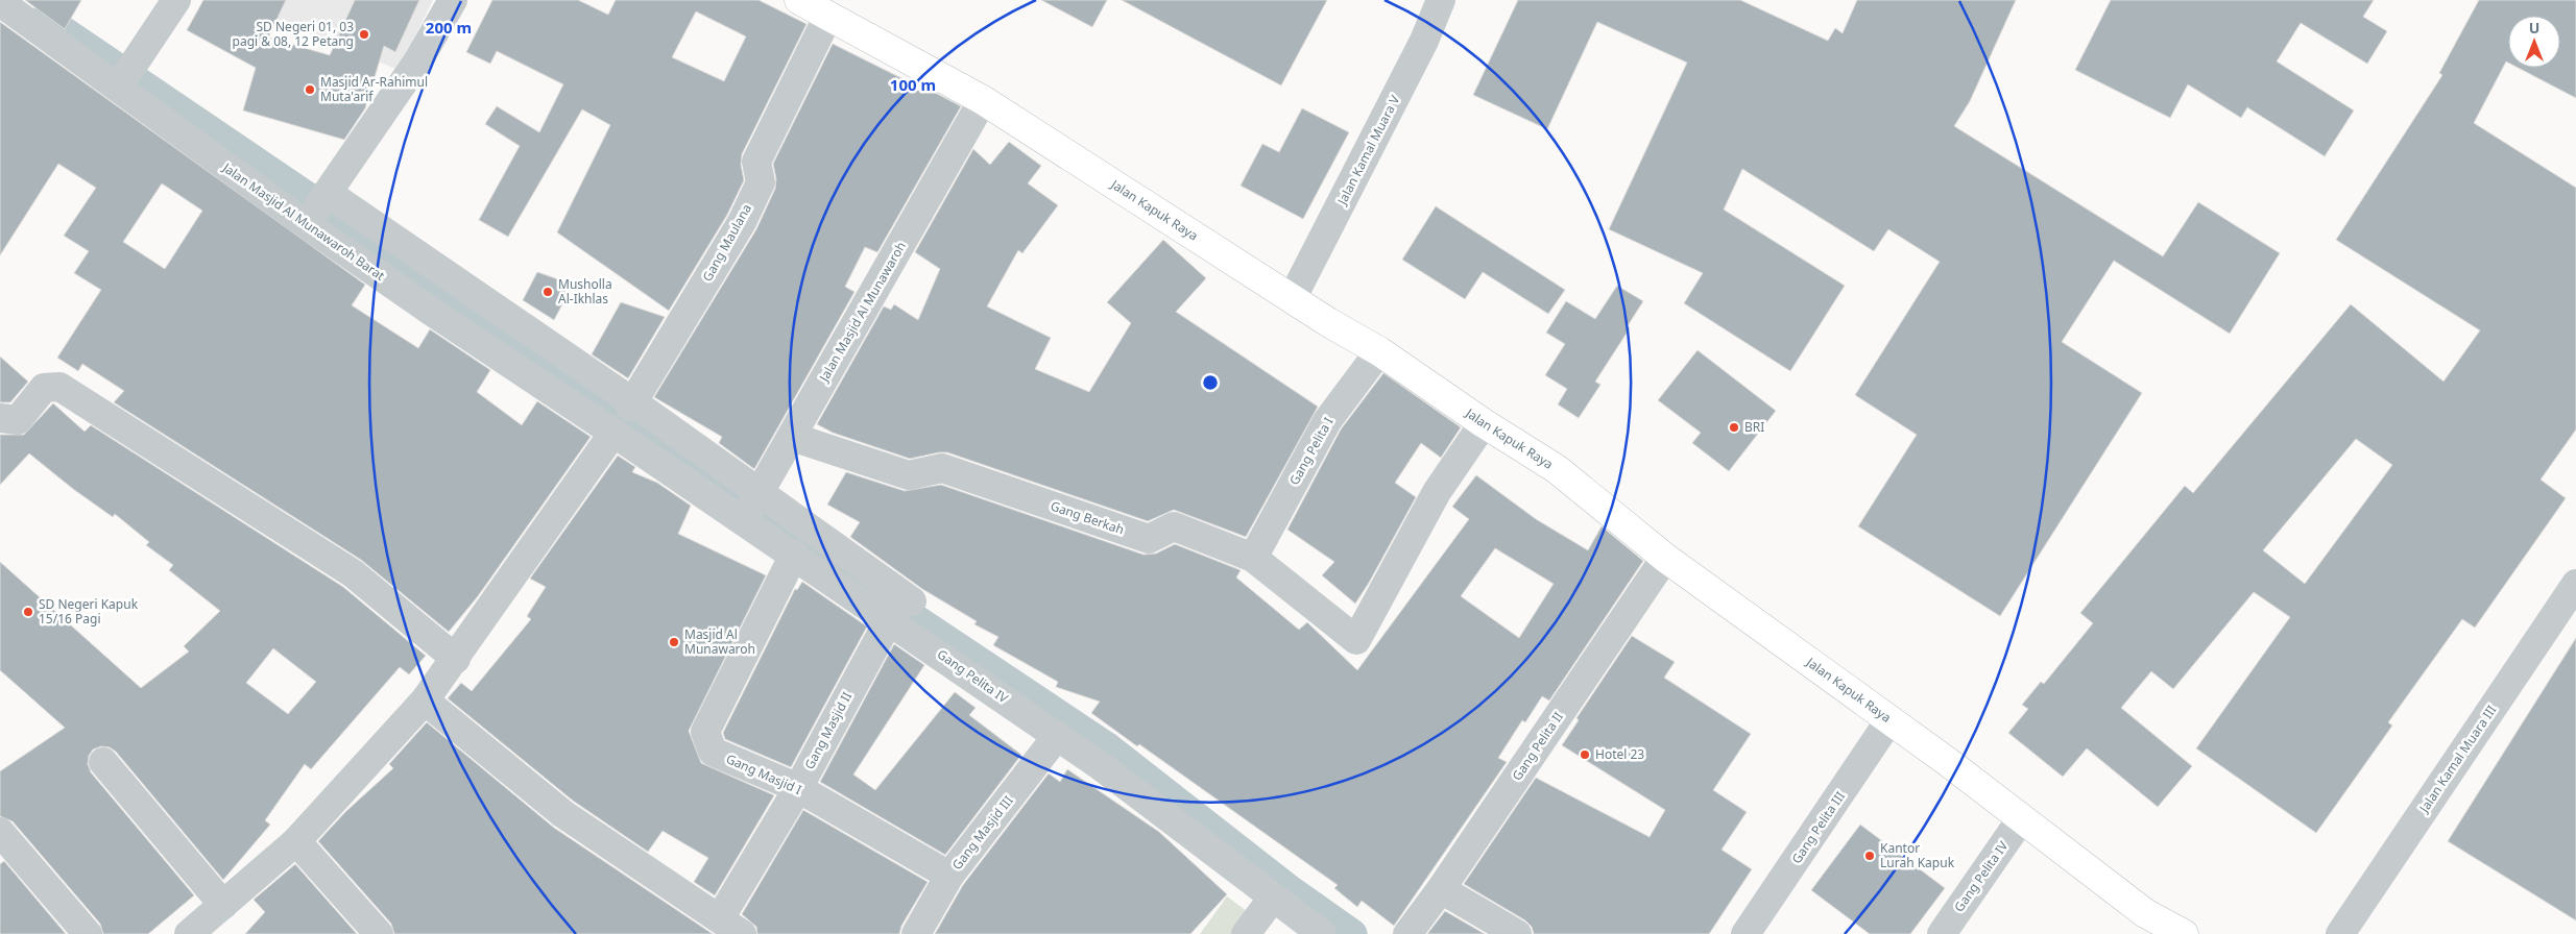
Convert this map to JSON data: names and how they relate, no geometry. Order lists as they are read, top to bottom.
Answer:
{
  "streets": {
    "main road": ["Jalan Kapuk Raya"],
    "street": [
      "Jalan Kamal Muara V",
      "Jalan Masjid Al Munawaroh Barat",
      "Gang Maulana",
      "Jalan Masjid Al Munawaroh",
      "Gang Pelita I",
      "Gang Berkah",
      "Gang Pelita IV",
      "Gang Masjid II",
      "Gang Pelita II",
      "Jalan Kamal Muara III",
      "Gang Masjid I",
      "Gang Pelita III",
      "Gang Masjid III"
    ]
  },
  "crossings": [
    ["Jalan Kamal Muara V", "Jalan Kapuk Raya"],
    ["Jalan Kapuk Raya", "Gang Maulana"],
    ["Jalan Kapuk Raya", "Jalan Masjid Al Munawaroh"],
    ["Jalan Kapuk Raya", "Gang Pelita I"],
    ["Jalan Kapuk Raya", "Gang Berkah"],
    ["Jalan Kapuk Raya", "Gang Pelita IV"],
    ["Jalan Kapuk Raya", "Gang Pelita II"],
    ["Jalan Kapuk Raya", "Gang Pelita III"],
    ["Jalan Masjid Al Munawaroh Barat", "Gang Pelita IV"],
    ["Jalan Masjid Al Munawaroh", "Gang Berkah"],
    ["Jalan Masjid Al Munawaroh", "Gang Pelita IV"],
    ["Gang Pelita I", "Gang Berkah"],
    ["Gang Pelita IV", "Gang Masjid II"],
    ["Gang Pelita IV", "Gang Masjid I"],
    ["Gang Pelita IV", "Gang Masjid III"],
    ["Gang Masjid II", "Gang Masjid I"],
    ["Gang Masjid I", "Gang Masjid III"]
  ],
  "places": [
    "SD Negeri 01, 03 pagi & 08, 12 Petang",
    "Masjid Ar-Rahimul Muta'arif",
    "Musholla Al-Ikhlas",
    "BRI",
    "SD Negeri Kapuk 15/16 Pagi",
    "Masjid Al Munawaroh",
    "Hotel 23",
    "Kantor Lurah Kapuk"
  ],
  "north": "top",
  "rings": ["200 m", "100 m"]
}
